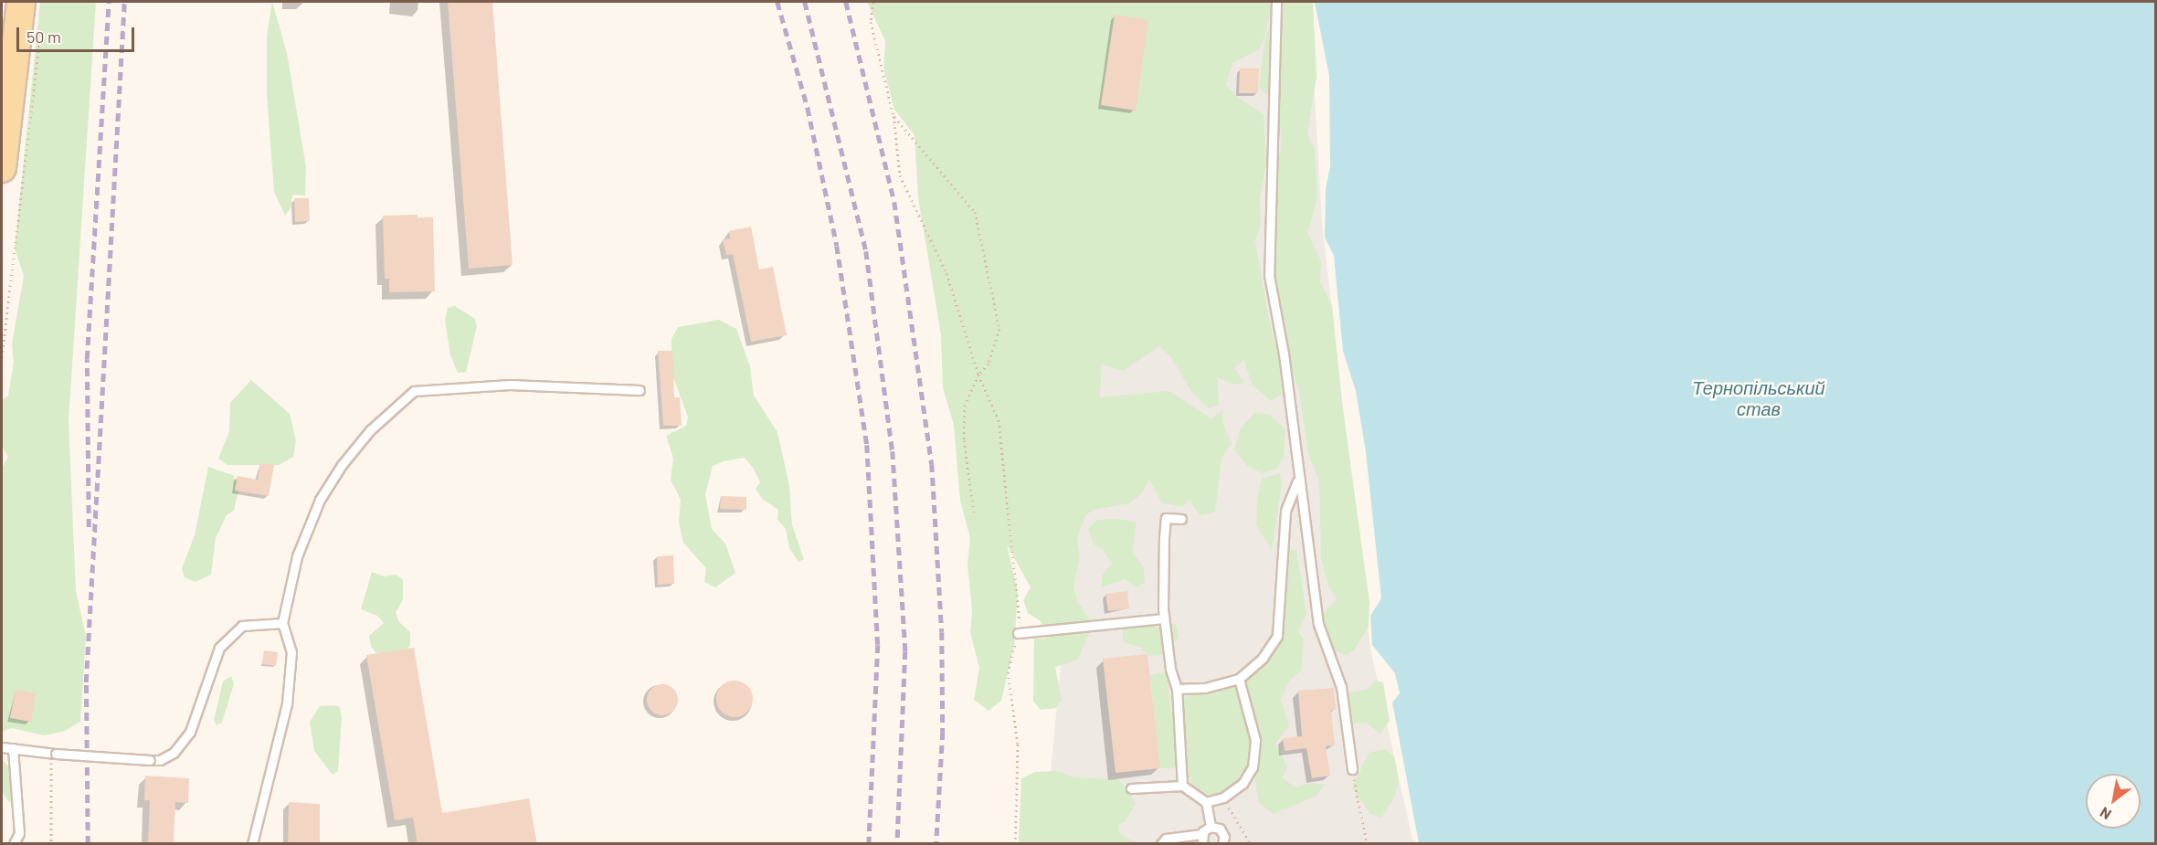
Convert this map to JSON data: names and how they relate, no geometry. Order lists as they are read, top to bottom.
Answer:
{
  "water": ["Тернопільський став"],
  "scale_bar": "50 m",
  "north": "bottom left"
}
